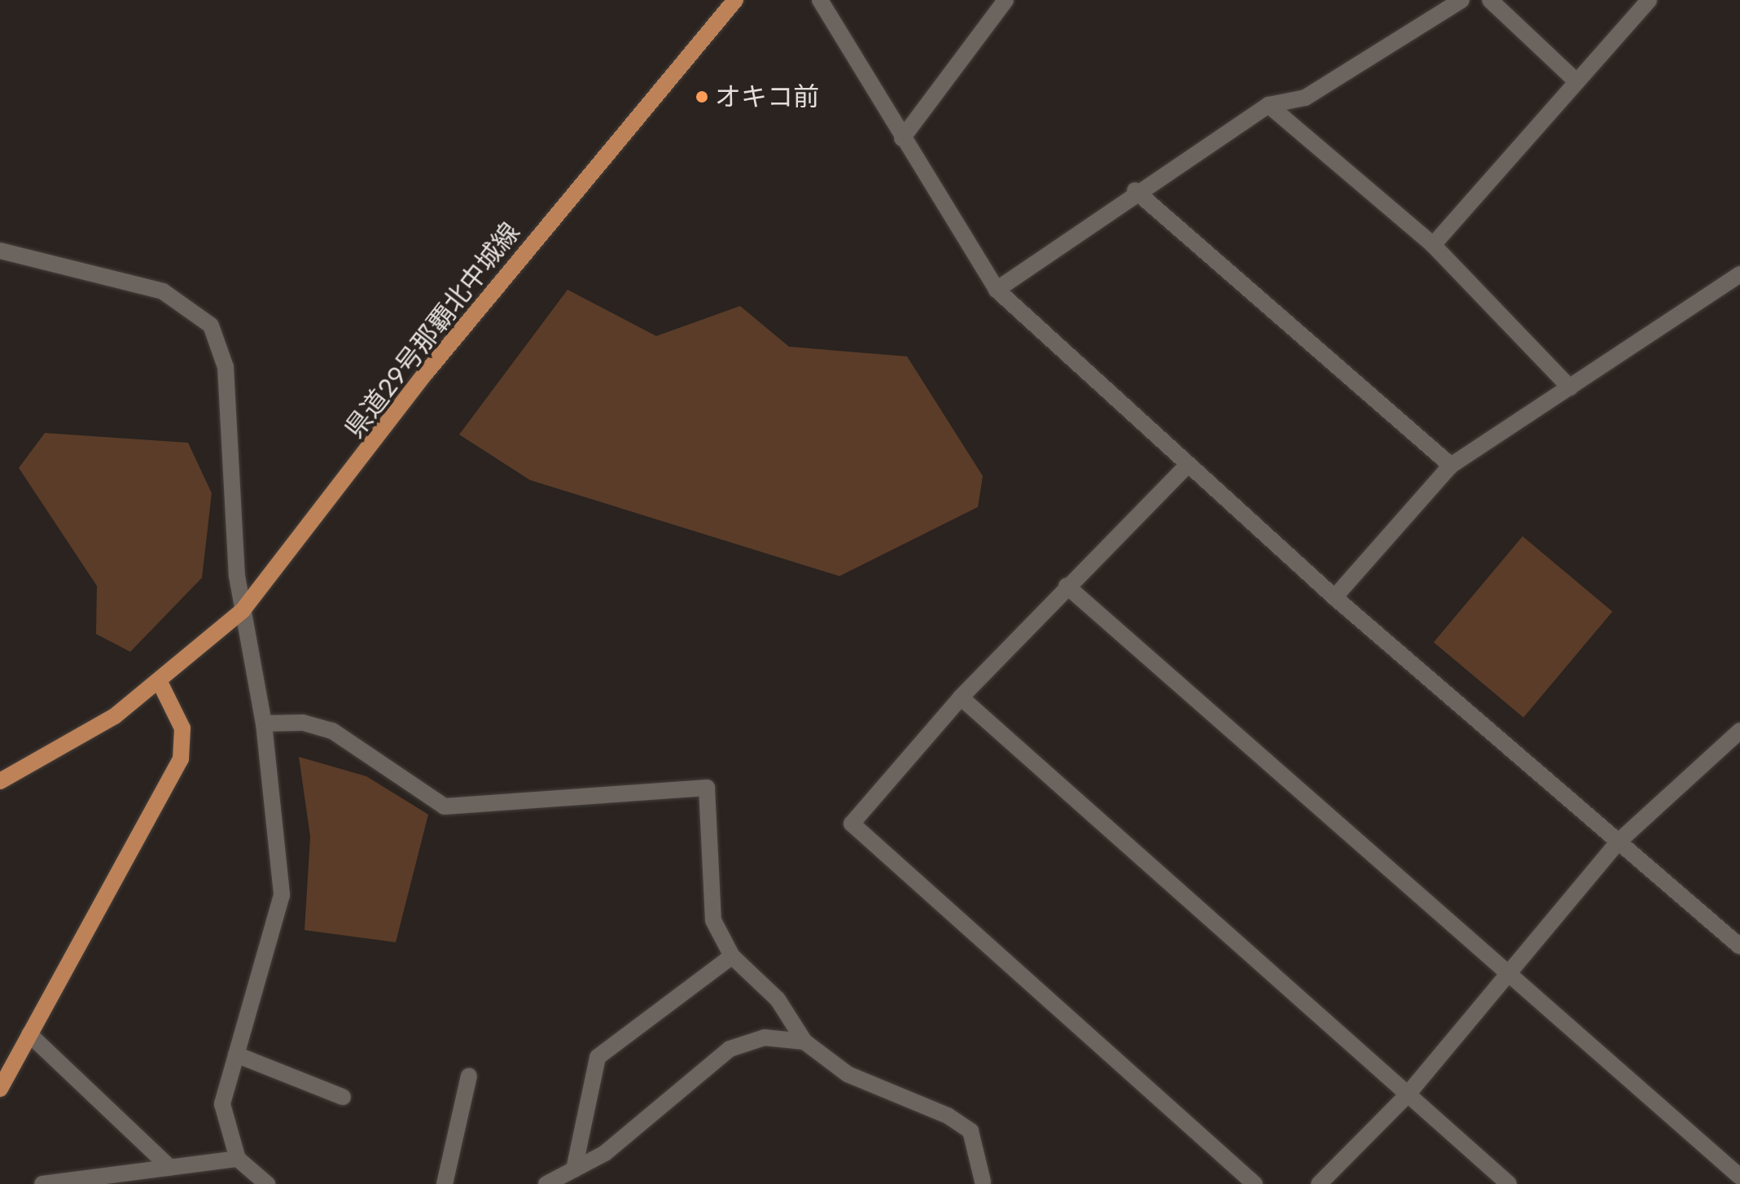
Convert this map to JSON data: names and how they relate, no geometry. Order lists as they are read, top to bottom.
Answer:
{
  "streets": {
    "main road": ["県道29号那覇北中城線"]
  },
  "places": ["オキコ前"]
}
